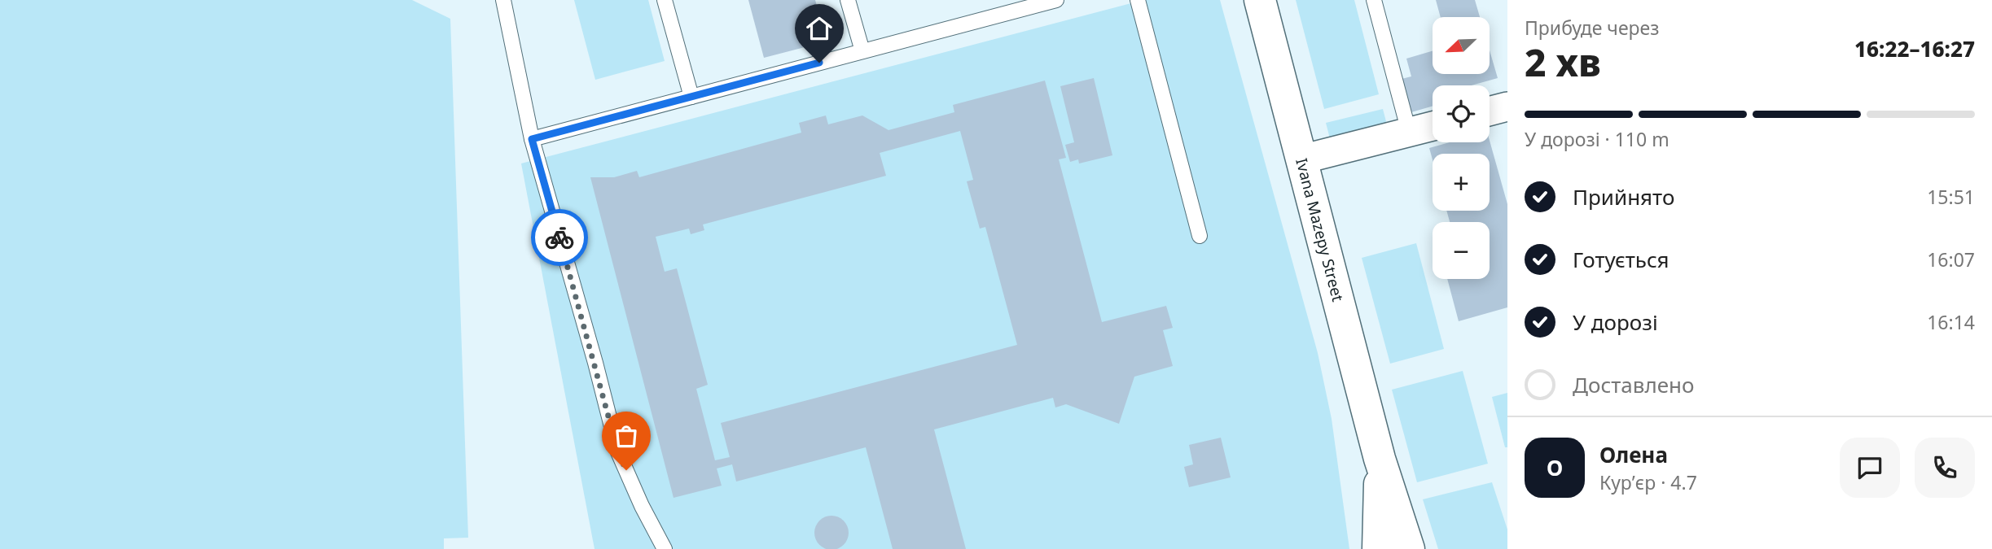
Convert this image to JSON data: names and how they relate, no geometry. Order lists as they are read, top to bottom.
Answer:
{
  "streets": {
    "street": ["Ivana Mazepy Street"]
  },
  "north": "bottom left",
  "page": {
    "heading": ["2 хв", "Прибуде через", "16:22–16:27"],
    "panel": ["Олена", "Кур’єр · 4.7"],
    "map_buttons": ["+", "−"],
    "bar": "У дорозі · 110 m",
    "list": [
      ["Прийнято", "15:51"],
      ["Готується", "16:07"],
      ["У дорозі", "16:14"],
      "Доставлено"
    ],
    "round": "О"
  }
}
